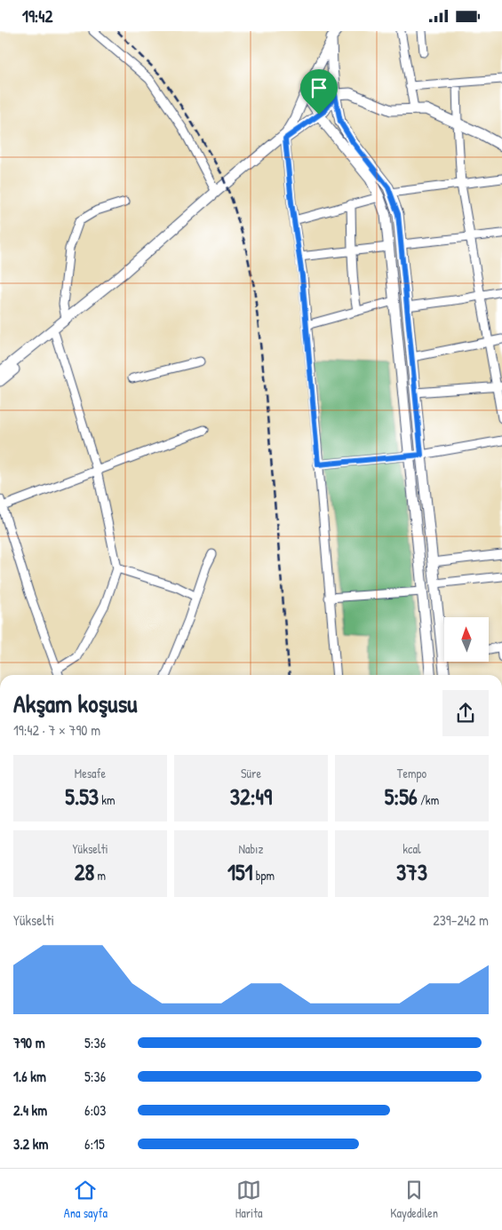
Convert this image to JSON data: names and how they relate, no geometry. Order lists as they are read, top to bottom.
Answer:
{
  "north": "top",
  "page": {
    "status": "19:42",
    "heading": ["Akşam koşusu", "19:42 · 7 × 790 m"],
    "stats": [
      ["Mesafe", "5.53 km"],
      ["Süre", "32:49"],
      ["Tempo", "5:56 /km"],
      ["Yükselti", "28 m"],
      ["Nabız", "151 bpm"],
      ["kcal", "373"]
    ],
    "chart": ["Yükselti", "239–242 m"],
    "list": [
      {
        "name": "790 m",
        "note": "5:36"
      },
      {
        "name": "1.6 km",
        "note": "5:36"
      },
      {
        "name": "2.4 km",
        "note": "6:03"
      },
      {
        "name": "3.2 km",
        "note": "6:15"
      }
    ],
    "tabs": ["Ana sayfa", "Harita", "Kaydedilen"]
  }
}
